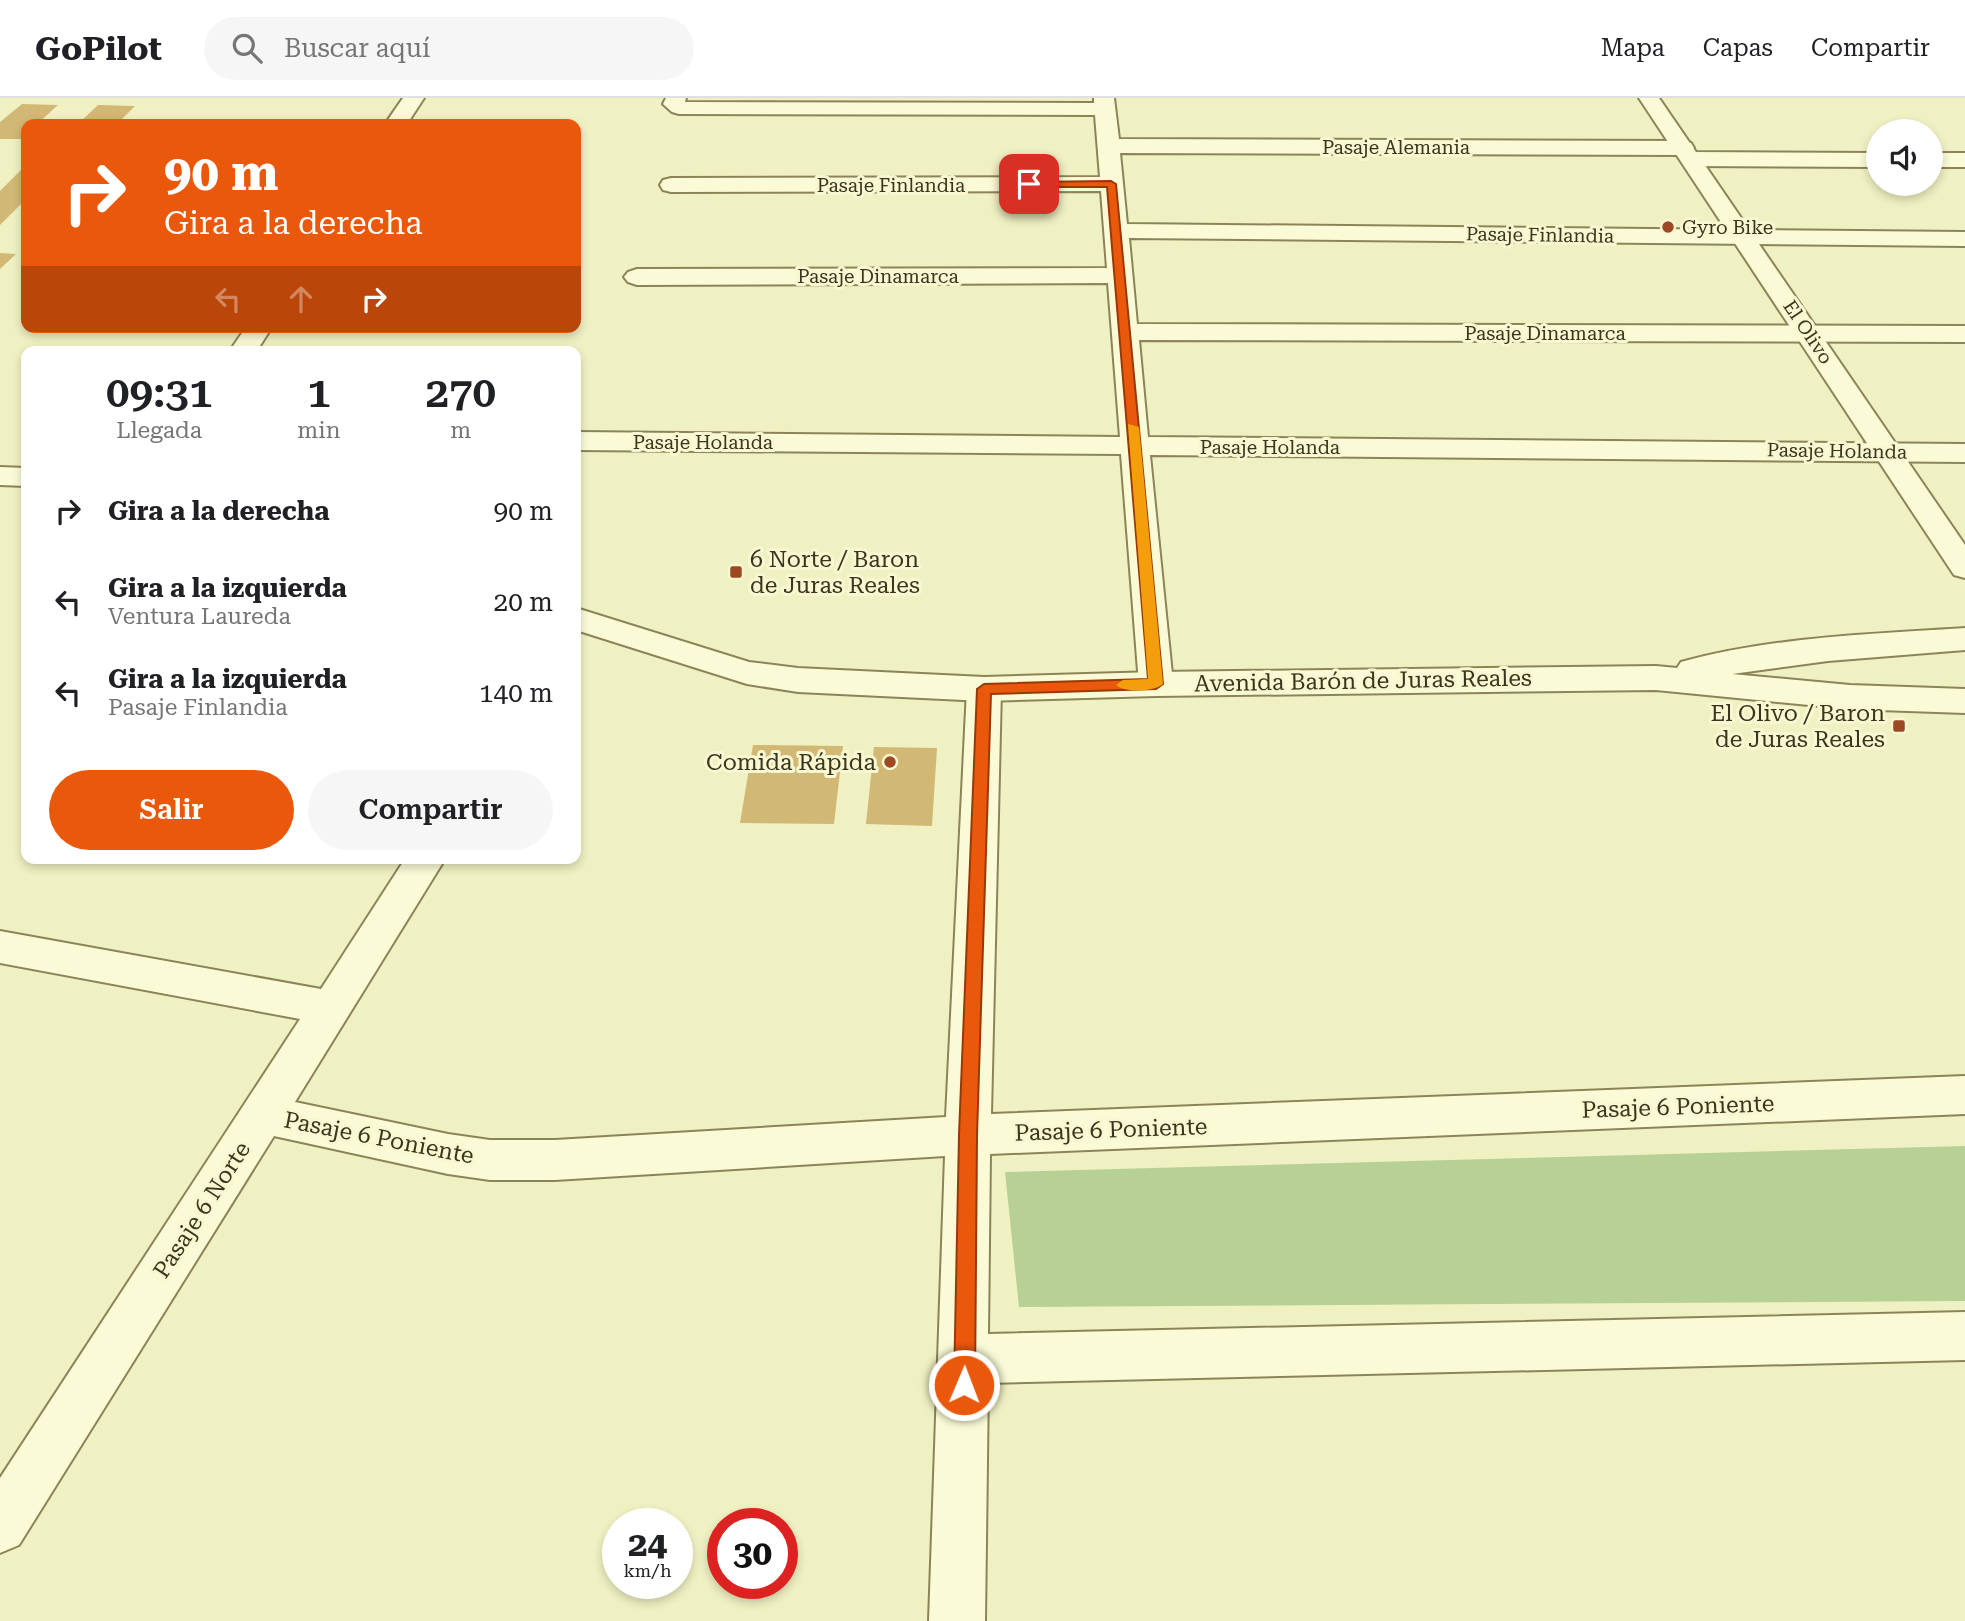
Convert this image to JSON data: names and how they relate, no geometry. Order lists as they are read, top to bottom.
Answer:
{
  "streets": {
    "street": [
      "Pasaje Alemania",
      "Pasaje Finlandia",
      "Pasaje Dinamarca",
      "El Olivo",
      "Pasaje Holanda",
      "Avenida Barón de Juras Reales",
      "Pasaje 6 Poniente",
      "Pasaje 6 Norte"
    ]
  },
  "crossings": [
    ["Pasaje Alemania", "El Olivo"],
    ["Pasaje Finlandia", "El Olivo"],
    ["Pasaje Dinamarca", "El Olivo"],
    ["El Olivo", "Pasaje Holanda"],
    ["Pasaje 6 Poniente", "Pasaje 6 Norte"]
  ],
  "places": {
    "other": ["Gyro Bike", "Comida Rápida"],
    "transit": ["6 Norte / Baron de Juras Reales", "El Olivo / Baron de Juras Reales"]
  },
  "page": {
    "header": "GoPilot",
    "search": "Buscar aquí",
    "nav": ["Mapa", "Capas", "Compartir"],
    "turn": ["90 m", "Gira a la derecha"],
    "eta": [
      "09:31",
      "Llegada",
      "1",
      "min",
      "270",
      "m"
    ],
    "list": [
      {
        "name": "Gira a la derecha",
        "value": "90 m"
      },
      {
        "name": "Gira a la izquierda",
        "note": "Ventura Laureda",
        "value": "20 m"
      },
      {
        "name": "Gira a la izquierda",
        "note": "Pasaje Finlandia",
        "value": "140 m"
      }
    ],
    "buttons": ["Salir", "Compartir"],
    "speed": "24 km/h",
    "limit": "30"
  }
}
